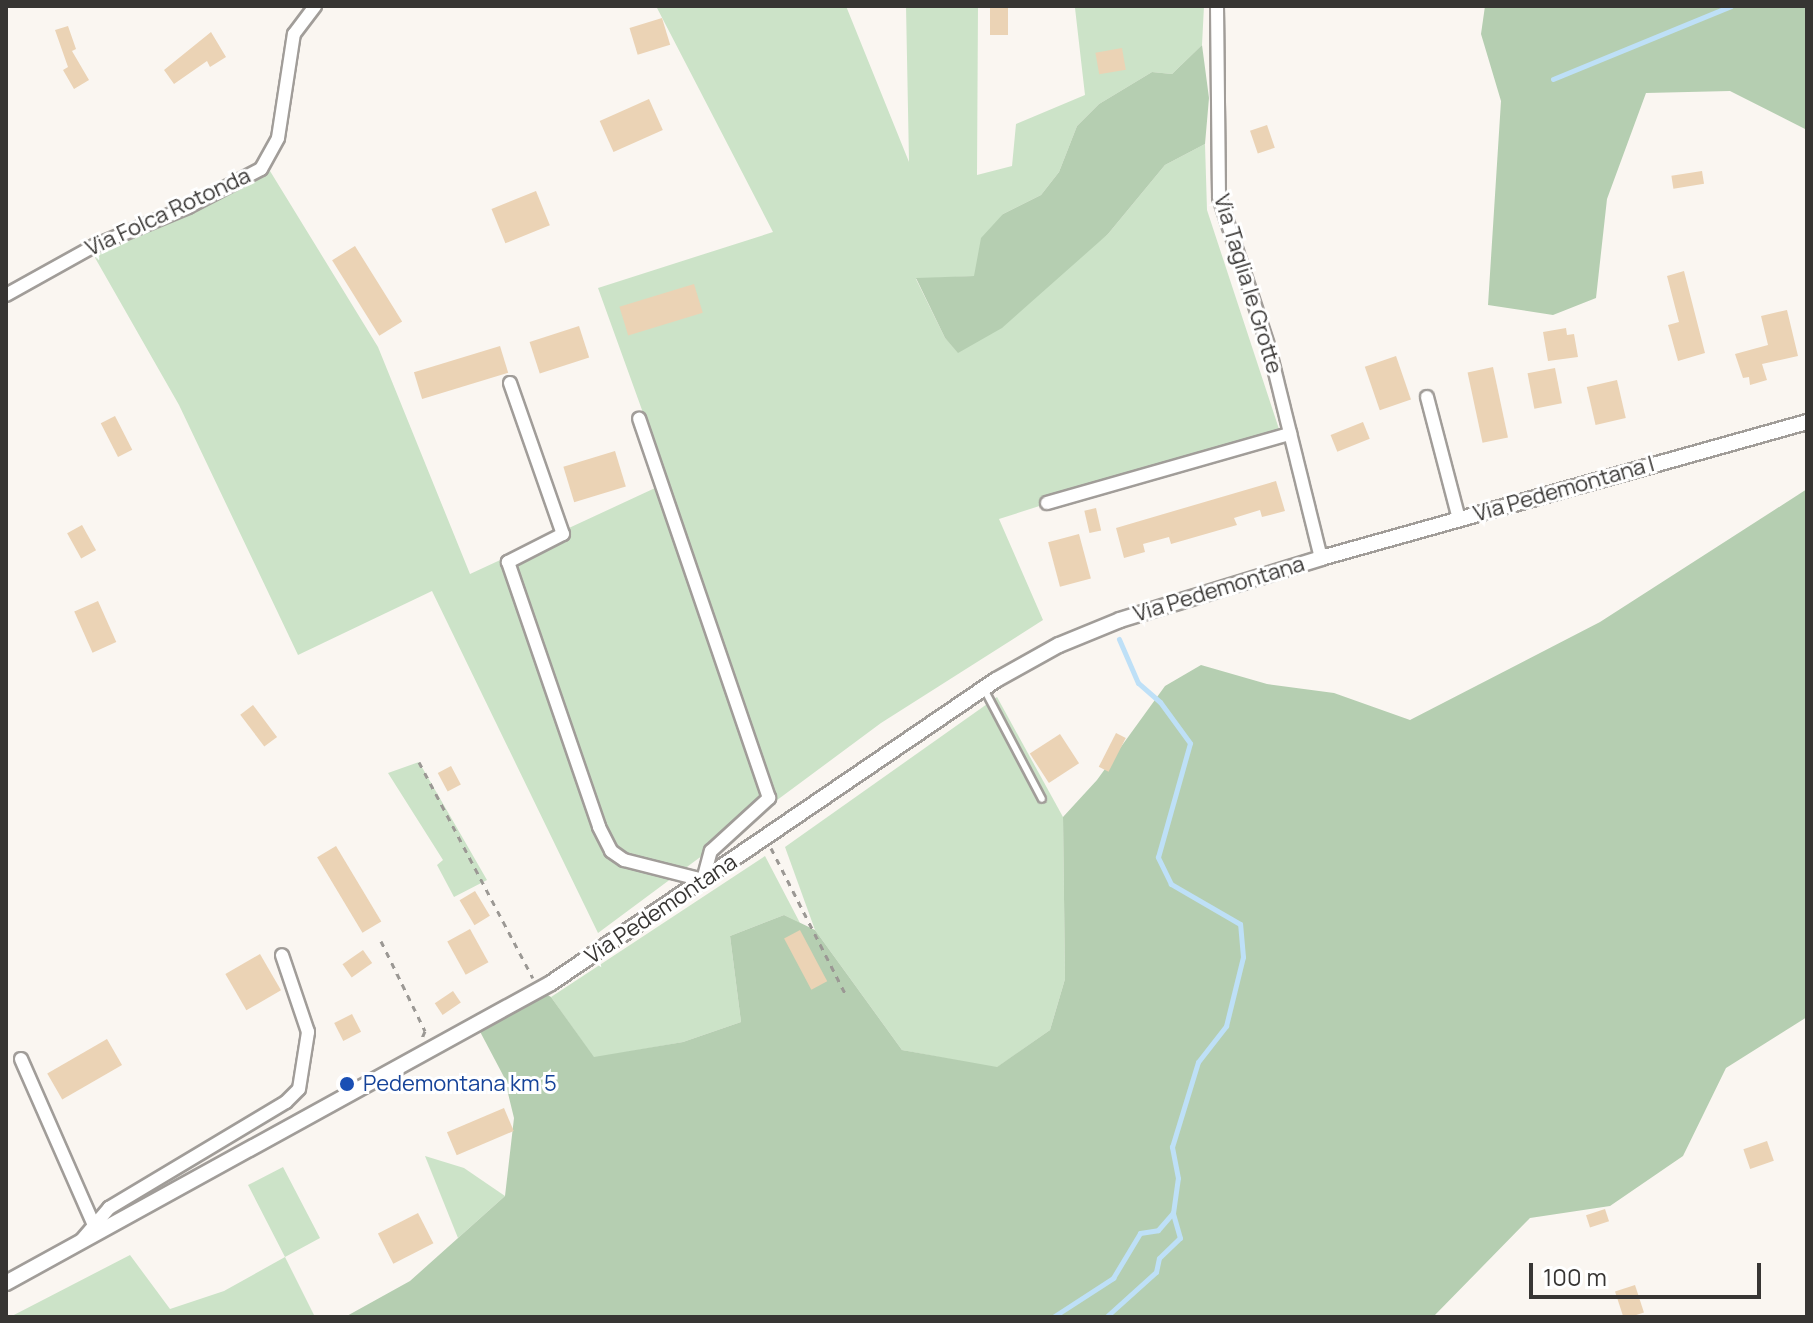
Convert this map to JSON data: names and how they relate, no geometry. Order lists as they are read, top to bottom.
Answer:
{
  "streets": {
    "street": [
      "Via Folca Rotonda",
      "Via Taglia le Grotte",
      "Via Pedemontana I",
      "Via Pedemontana"
    ]
  },
  "crossings": [
    ["Via Taglia le Grotte", "Via Pedemontana I"],
    ["Via Taglia le Grotte", "Via Pedemontana"],
    ["Via Pedemontana I", "Via Pedemontana"]
  ],
  "places": ["Pedemontana km 5"],
  "scale_bar": "100 m"
}
